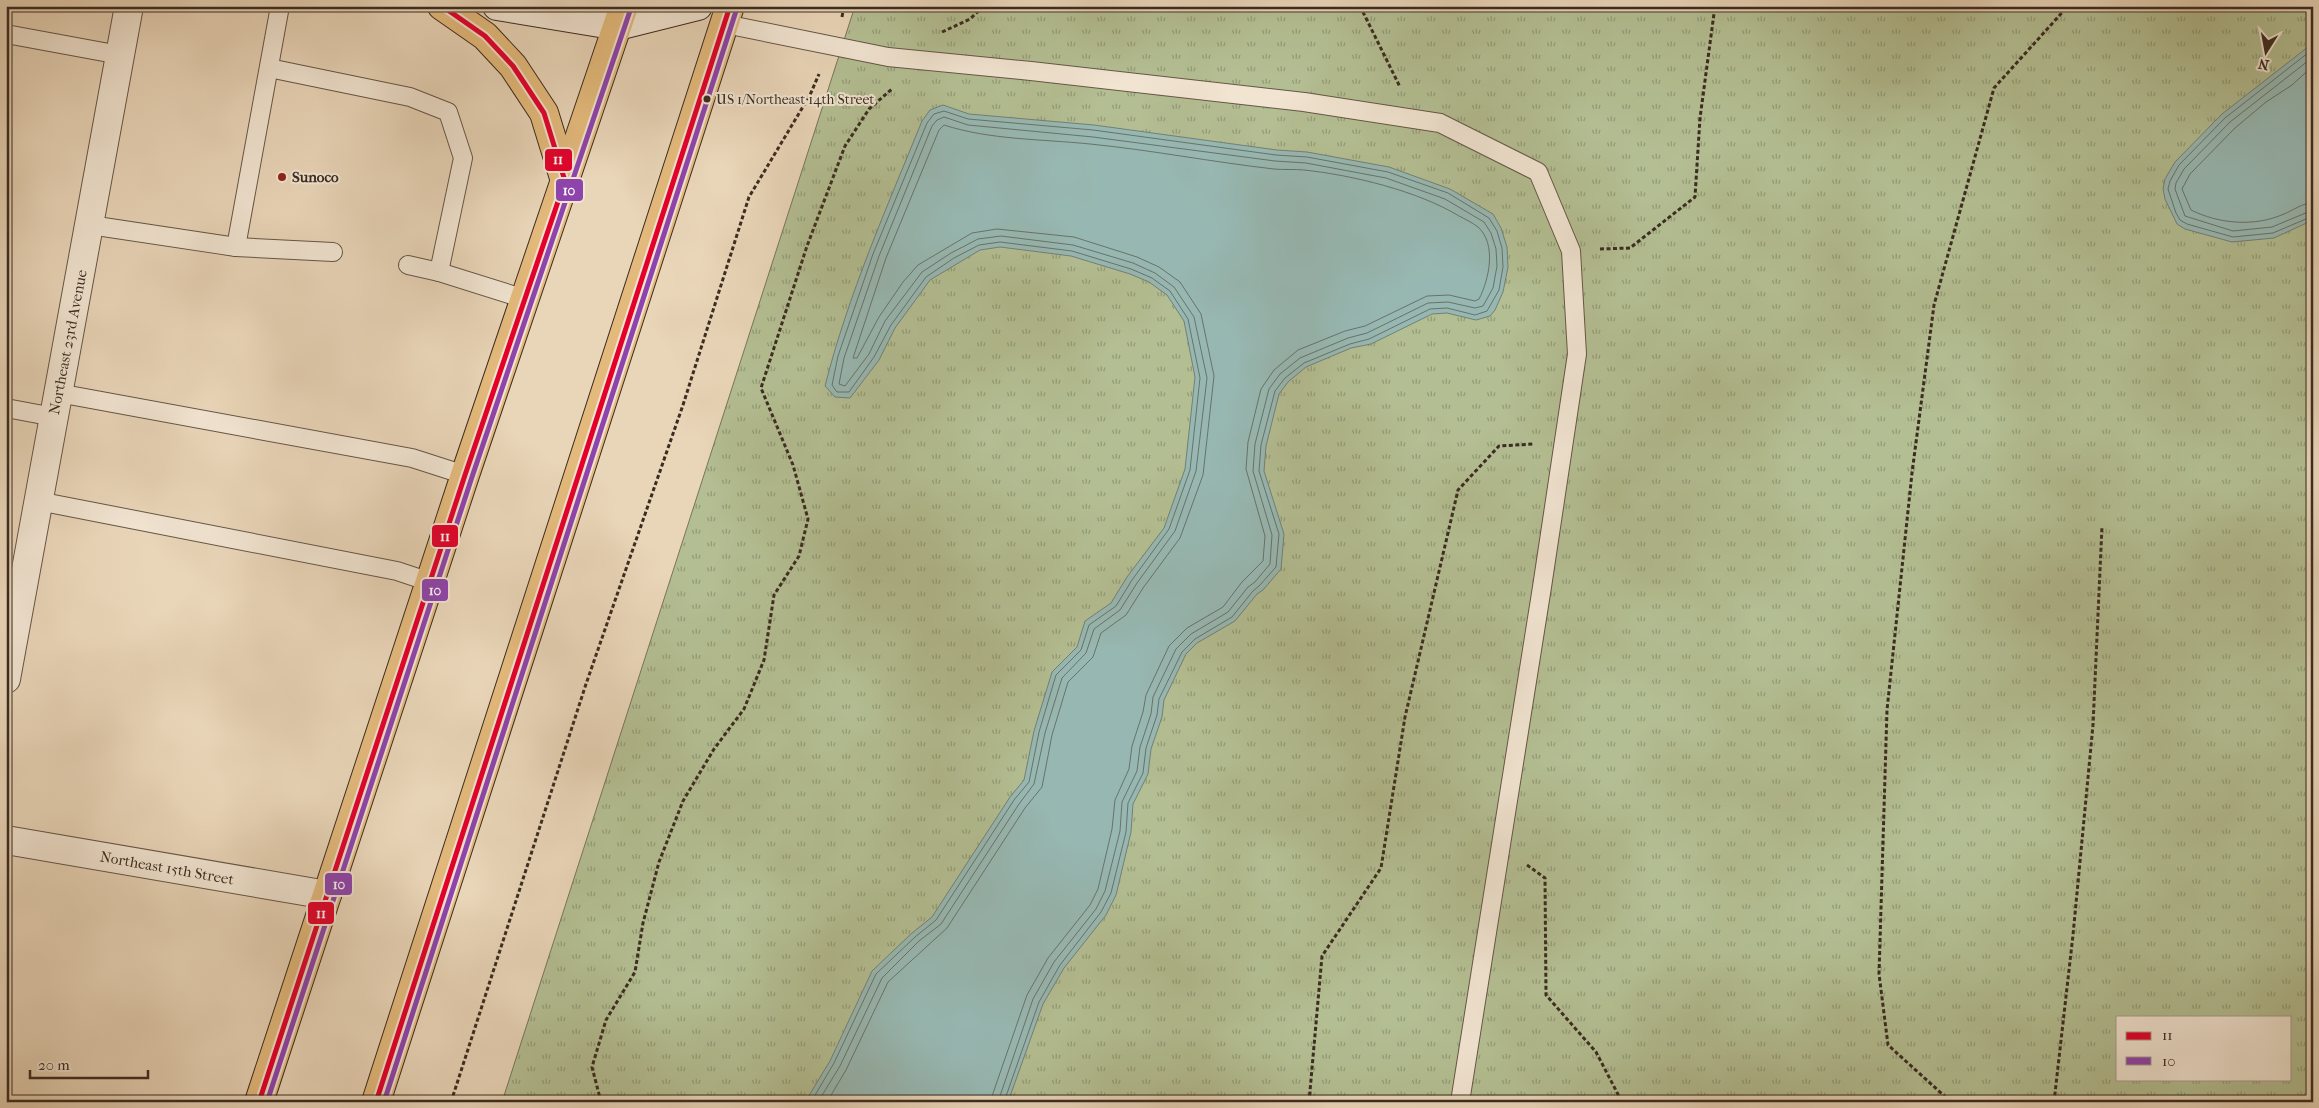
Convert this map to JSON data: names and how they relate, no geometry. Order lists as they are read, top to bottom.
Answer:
{
  "streets": {
    "street": ["Northeast 23rd Avenue", "Northeast 15th Street"]
  },
  "places": ["US 1/Northeast 14th Street", "Sunoco"],
  "lines": ["transit line 11", "transit line 10"],
  "legend": ["11", "10"],
  "scale_bar": "20 m",
  "north": "bottom"
}
